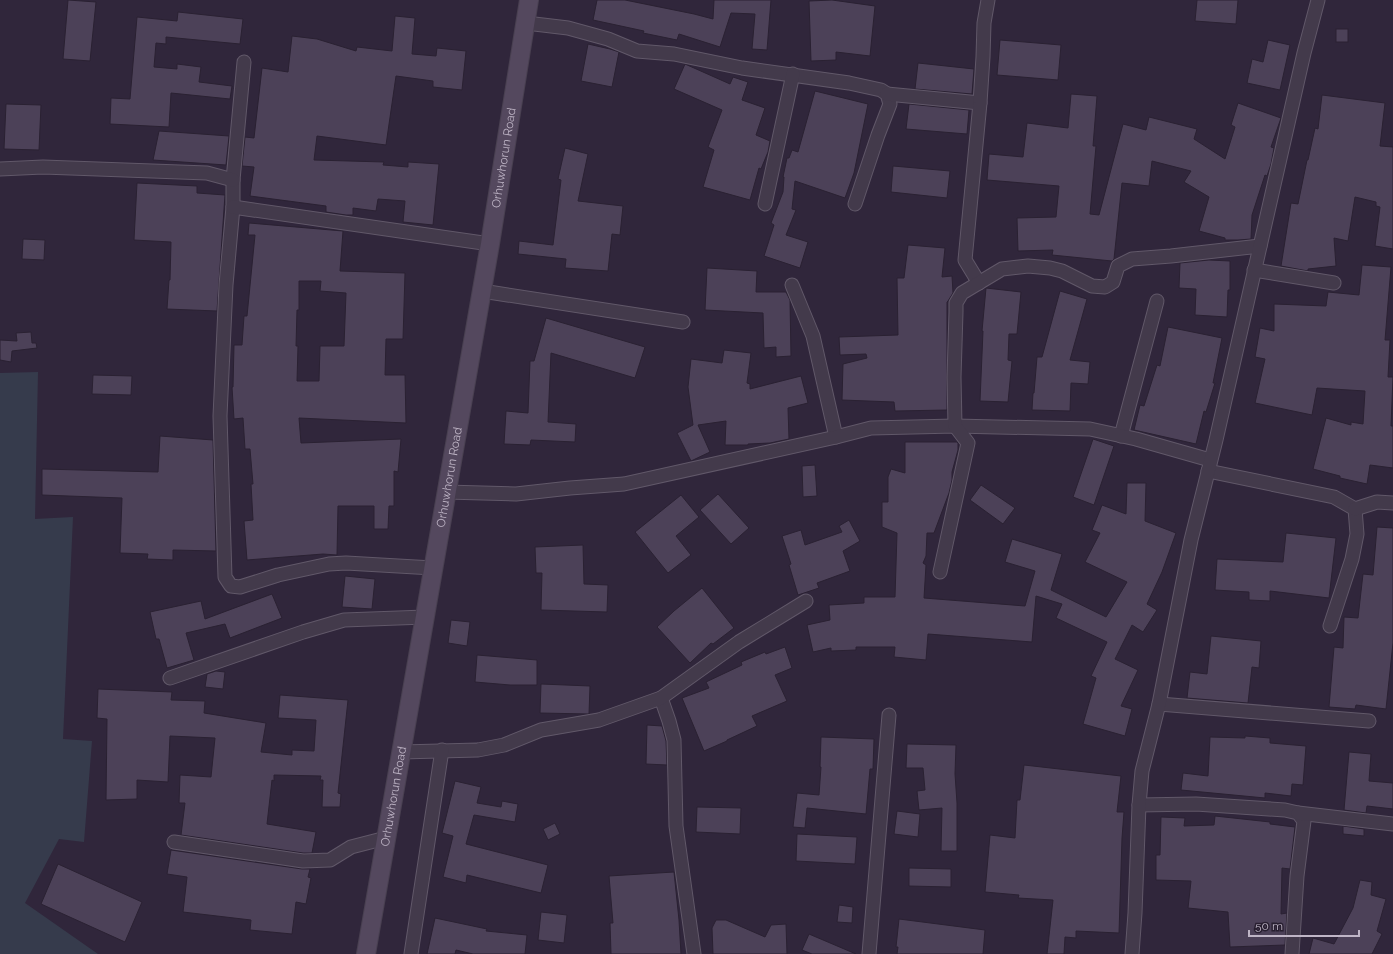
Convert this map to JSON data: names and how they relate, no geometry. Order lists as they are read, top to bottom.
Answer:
{
  "streets": {
    "street": ["Orhuwhorun Road"]
  },
  "scale_bar": "50 m"
}
